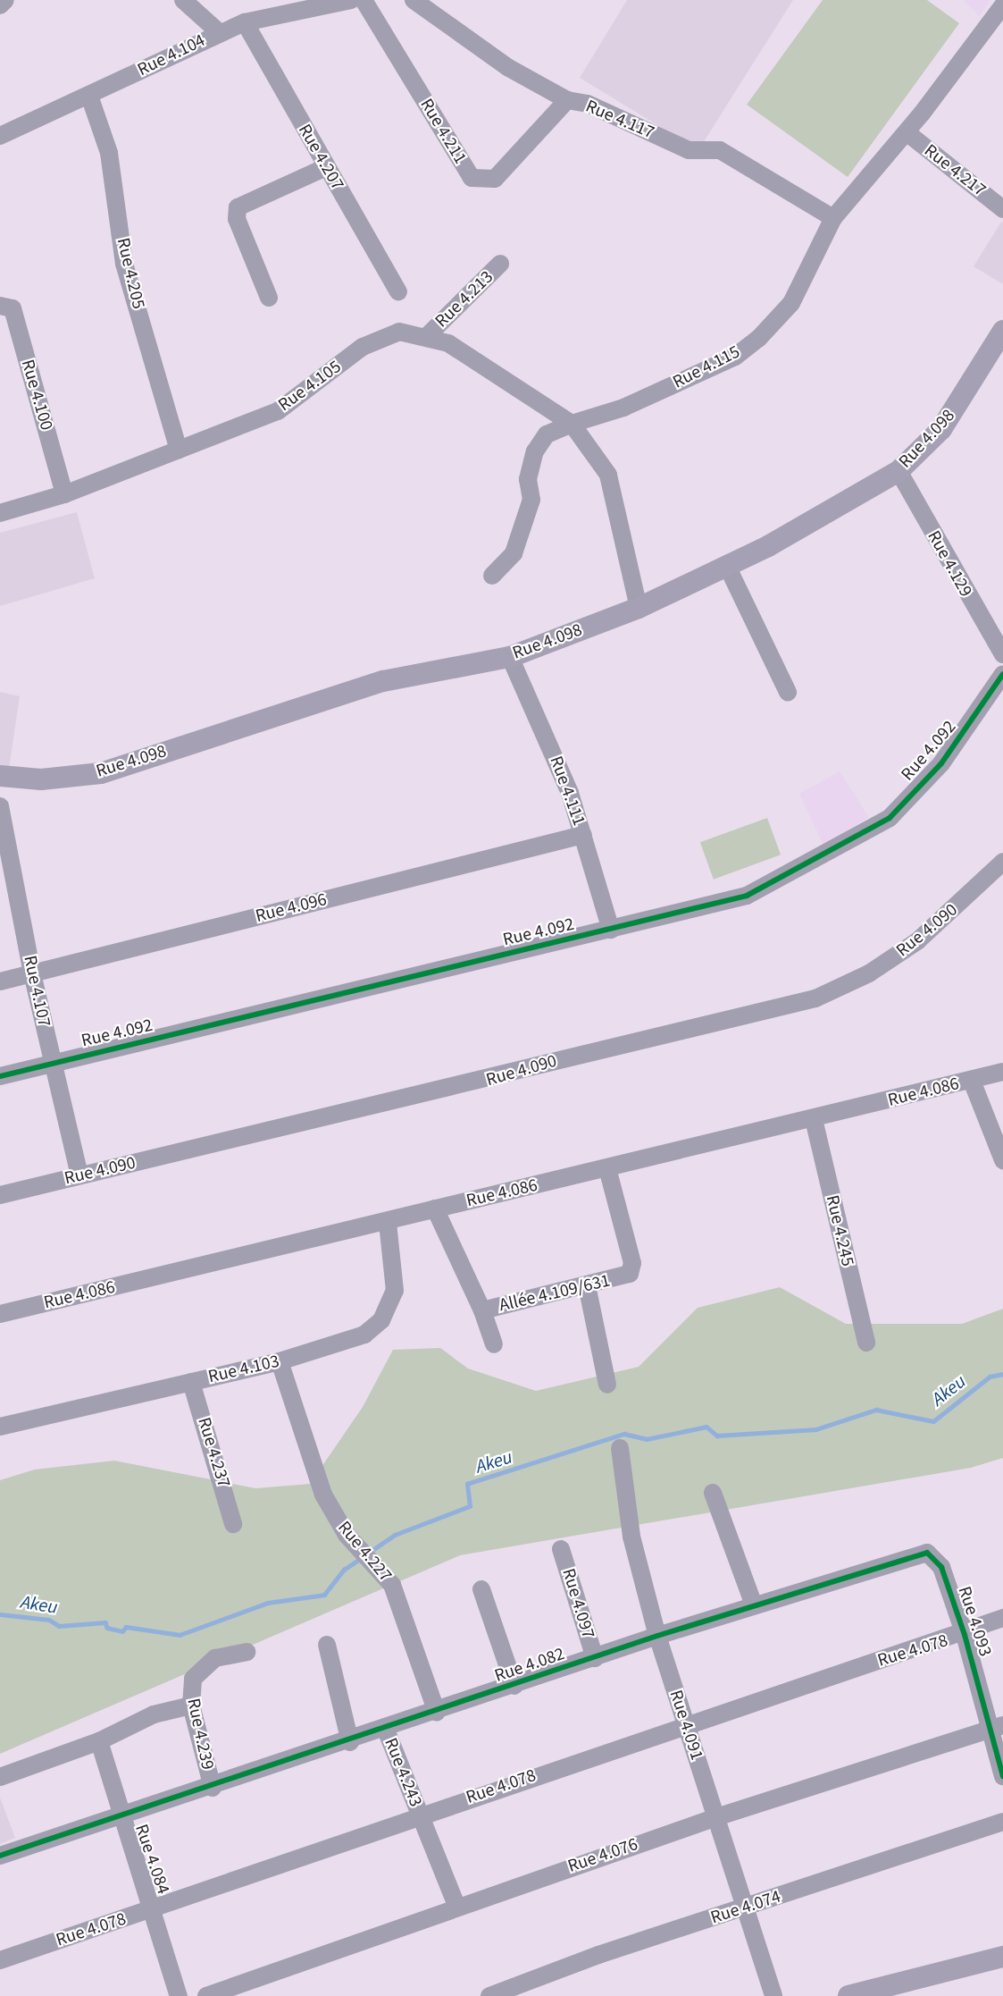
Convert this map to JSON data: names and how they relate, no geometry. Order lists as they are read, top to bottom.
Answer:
{
  "streets": {
    "main road": ["Rue 4.098"],
    "street": [
      "Rue 4.104",
      "Rue 4.117",
      "Rue 4.211",
      "Rue 4.207",
      "Rue 4.217",
      "Rue 4.205",
      "Rue 4.213",
      "Rue 4.115",
      "Rue 4.105",
      "Rue 4.100",
      "Rue 4.129",
      "Rue 4.092",
      "Rue 4.111",
      "Rue 4.096",
      "Rue 4.090",
      "Rue 4.107",
      "Rue 4.086",
      "Rue 4.245",
      "Allée 4.109/631",
      "Rue 4.103",
      "Rue 4.237",
      "Rue 4.227",
      "Rue 4.097",
      "Rue 4.093",
      "Rue 4.078",
      "Rue 4.082",
      "Rue 4.091",
      "Rue 4.239",
      "Rue 4.243",
      "Rue 4.076",
      "Rue 4.084",
      "Rue 4.074"
    ]
  },
  "crossings": [
    ["Rue 4.104", "Rue 4.207"],
    ["Rue 4.104", "Rue 4.205"],
    ["Rue 4.117", "Rue 4.211"],
    ["Rue 4.117", "Rue 4.115"],
    ["Rue 4.217", "Rue 4.115"],
    ["Rue 4.205", "Rue 4.105"],
    ["Rue 4.213", "Rue 4.105"],
    ["Rue 4.115", "Rue 4.105"],
    ["Rue 4.105", "Rue 4.100"],
    ["Rue 4.098", "Rue 4.129"],
    ["Rue 4.098", "Rue 4.111"],
    ["Rue 4.092", "Rue 4.111"],
    ["Rue 4.092", "Rue 4.107"],
    ["Rue 4.111", "Rue 4.096"],
    ["Rue 4.096", "Rue 4.107"],
    ["Rue 4.090", "Rue 4.107"],
    ["Rue 4.086", "Rue 4.245"],
    ["Rue 4.086", "Allée 4.109/631"],
    ["Rue 4.086", "Rue 4.103"],
    ["Rue 4.103", "Rue 4.237"],
    ["Rue 4.103", "Rue 4.227"],
    ["Rue 4.227", "Rue 4.082"],
    ["Rue 4.097", "Rue 4.082"],
    ["Rue 4.093", "Rue 4.078"],
    ["Rue 4.093", "Rue 4.082"],
    ["Rue 4.093", "Rue 4.076"],
    ["Rue 4.078", "Rue 4.091"],
    ["Rue 4.078", "Rue 4.243"],
    ["Rue 4.078", "Rue 4.084"],
    ["Rue 4.082", "Rue 4.091"],
    ["Rue 4.082", "Rue 4.239"],
    ["Rue 4.082", "Rue 4.243"],
    ["Rue 4.082", "Rue 4.084"],
    ["Rue 4.091", "Rue 4.076"],
    ["Rue 4.091", "Rue 4.074"],
    ["Rue 4.243", "Rue 4.076"]
  ],
  "water": ["Akeu"]
}
